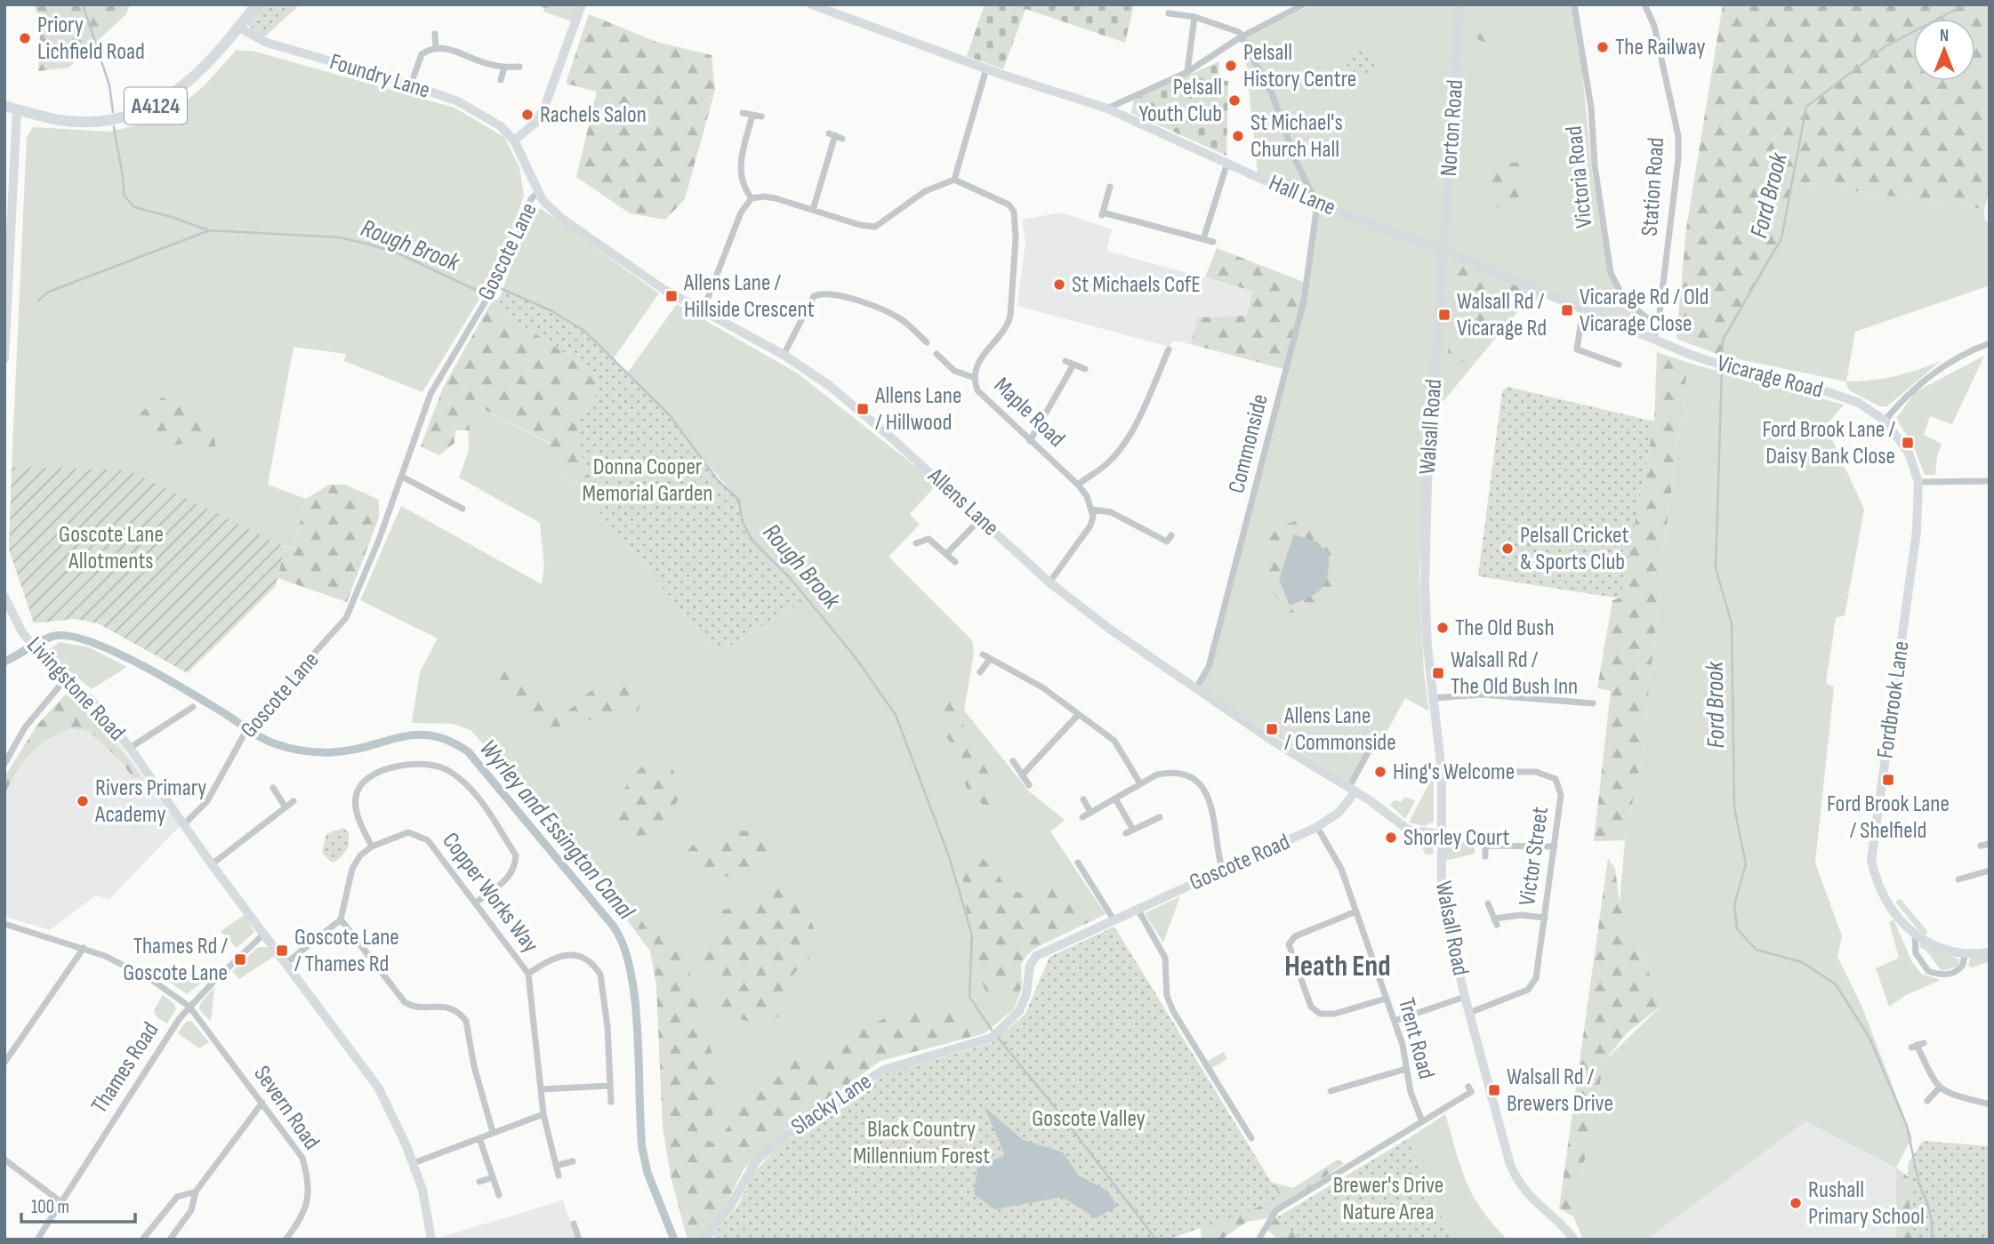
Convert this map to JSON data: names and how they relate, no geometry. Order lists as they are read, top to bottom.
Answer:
{
  "streets": {
    "main road": ["A4124"],
    "street": [
      "Foundry Lane",
      "Norton Road",
      "Victoria Road",
      "Station Road",
      "Hall Lane",
      "Goscote Lane",
      "Vicarage Road",
      "Maple Road",
      "Walsall Road",
      "Commonside",
      "Allens Lane",
      "Livingstone Road",
      "Fordbrook Lane",
      "Victor Street",
      "Goscote Road",
      "Copper Works Way",
      "Trent Road",
      "Thames Road",
      "Slacky Lane",
      "Severn Road"
    ]
  },
  "crossings": [
    ["Foundry Lane", "A4124"],
    ["Foundry Lane", "Allens Lane"],
    ["Norton Road", "Hall Lane"],
    ["Norton Road", "Walsall Road"],
    ["Victoria Road", "Station Road"],
    ["Victoria Road", "Hall Lane"],
    ["Victoria Road", "Vicarage Road"],
    ["Station Road", "Hall Lane"],
    ["Station Road", "Vicarage Road"],
    ["Hall Lane", "Vicarage Road"],
    ["Hall Lane", "Walsall Road"],
    ["Hall Lane", "Commonside"],
    ["Goscote Lane", "Allens Lane"],
    ["Goscote Lane", "Livingstone Road"],
    ["Vicarage Road", "Fordbrook Lane"],
    ["Walsall Road", "Allens Lane"],
    ["Walsall Road", "Victor Street"],
    ["Commonside", "Allens Lane"],
    ["Allens Lane", "Goscote Road"],
    ["Goscote Road", "Trent Road"],
    ["Goscote Road", "Slacky Lane"],
    ["Thames Road", "Severn Road"]
  ],
  "districts": ["Heath End"],
  "water": ["Ford Brook", "Rough Brook", "Wyrley and Essington Canal"],
  "parks": [
    "Donna Cooper Memorial Garden",
    "Goscote Lane Allotments",
    "Goscote Valley",
    "Black Country Millennium Forest",
    "Brewer's Drive Nature Area"
  ],
  "places": {
    "other": [
      "Priory Lichfield Road",
      "The Railway",
      "Pelsall History Centre",
      "Pelsall Youth Club",
      "Rachels Salon",
      "St Michael's Church Hall",
      "St Michaels CofE",
      "Pelsall Cricket & Sports Club",
      "The Old Bush",
      "Hing's Welcome",
      "Rivers Primary Academy",
      "Shorley Court",
      "Rushall Primary School"
    ],
    "transit": [
      "Allens Lane / Hillside Crescent",
      "Vicarage Rd / Old Vicarage Close",
      "Walsall Rd / Vicarage Rd",
      "Allens Lane / Hillwood",
      "Ford Brook Lane / Daisy Bank Close",
      "Walsall Rd / The Old Bush Inn",
      "Allens Lane / Commonside",
      "Ford Brook Lane / Shelfield",
      "Goscote Lane / Thames Rd",
      "Thames Rd / Goscote Lane",
      "Walsall Rd / Brewers Drive"
    ]
  },
  "scale_bar": "100 m",
  "north": "top"
}
